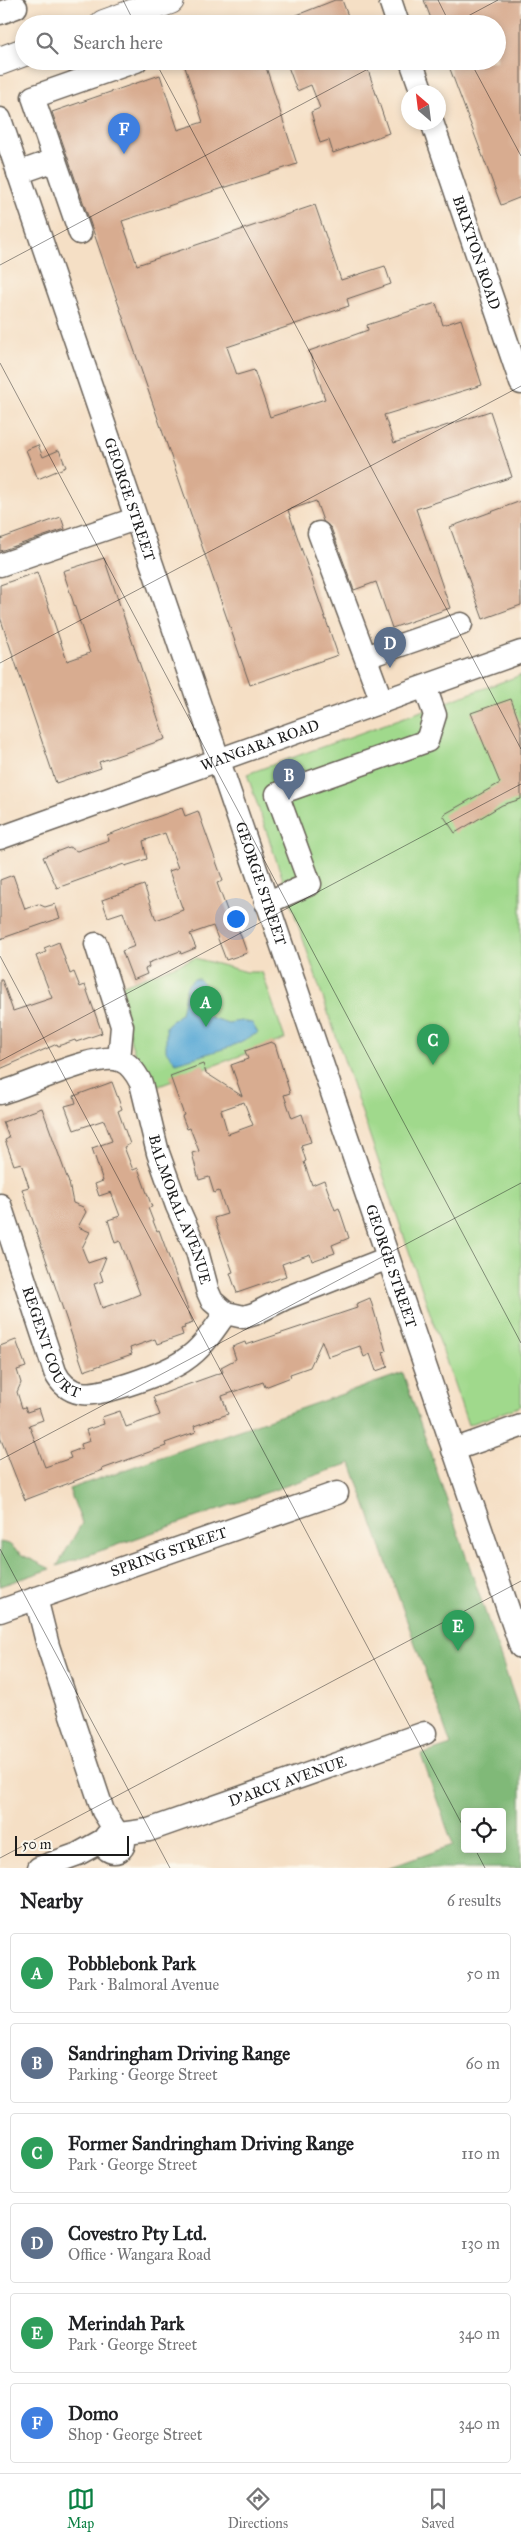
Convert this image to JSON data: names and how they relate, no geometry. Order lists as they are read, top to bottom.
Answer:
{
  "streets": {
    "street": [
      "BRIXTON ROAD",
      "GEORGE STREET",
      "WANGARA ROAD",
      "BALMORAL AVENUE",
      "REGENT COURT",
      "SPRING STREET",
      "D'ARCY AVENUE"
    ]
  },
  "crossings": [
    ["GEORGE STREET", "WANGARA ROAD"],
    ["BALMORAL AVENUE", "REGENT COURT"]
  ],
  "scale_bar": "50 m",
  "north": "top left",
  "page": {
    "search": "Search here",
    "pins": [
      "F",
      "D",
      "B",
      "A",
      "C",
      "E"
    ],
    "scale": "50 m",
    "heading": ["Nearby", "6 results"],
    "list": [
      {
        "mark": "A",
        "name": "Pobblebonk Park",
        "note": "Park · Balmoral Avenue",
        "value": "50 m"
      },
      {
        "mark": "B",
        "name": "Sandringham Driving Range",
        "note": "Parking · George Street",
        "value": "60 m"
      },
      {
        "mark": "C",
        "name": "Former Sandringham Driving Range",
        "note": "Park · George Street",
        "value": "110 m"
      },
      {
        "mark": "D",
        "name": "Covestro Pty Ltd.",
        "note": "Office · Wangara Road",
        "value": "130 m"
      },
      {
        "mark": "E",
        "name": "Merindah Park",
        "note": "Park · George Street",
        "value": "340 m"
      },
      {
        "mark": "F",
        "name": "Domo",
        "note": "Shop · George Street",
        "value": "340 m"
      }
    ],
    "nav": ["Map", "Directions", "Saved"]
  }
}
